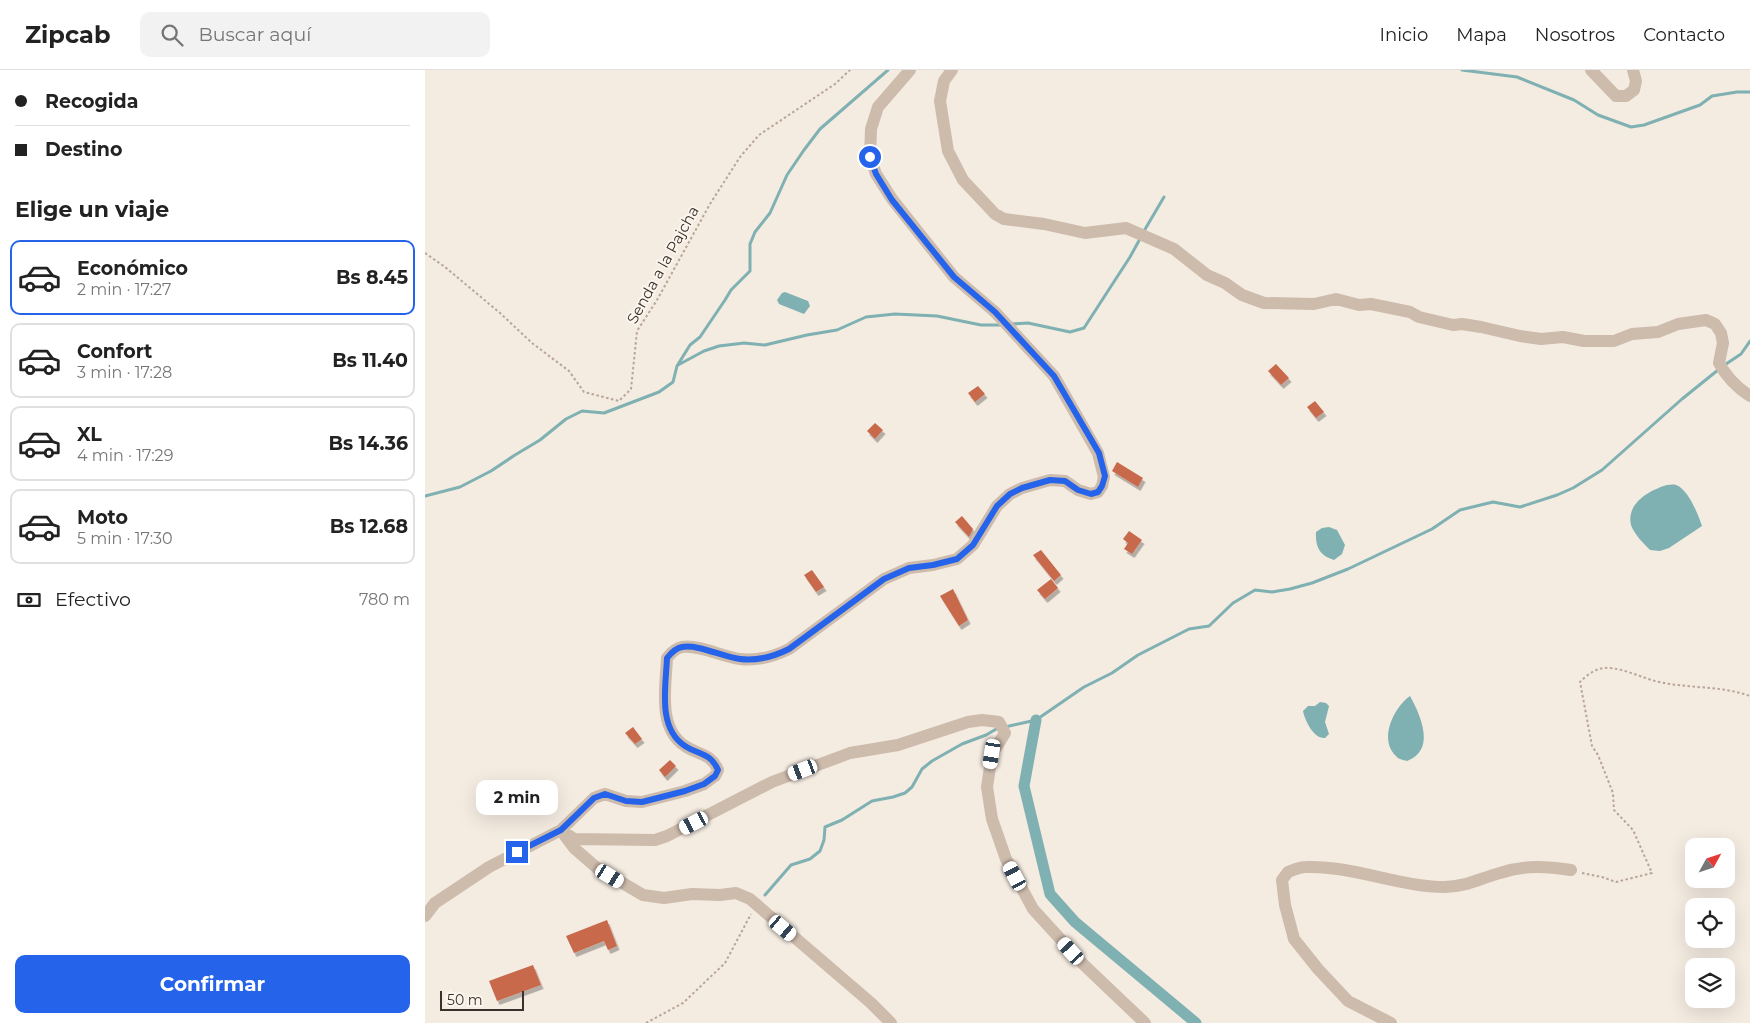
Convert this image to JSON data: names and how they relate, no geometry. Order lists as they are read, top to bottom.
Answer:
{
  "streets": {
    "path": ["Senda a la Pajcha"]
  },
  "scale_bar": "50 m",
  "north": "top right",
  "page": {
    "header": "Zipcab",
    "search": "Buscar aquí",
    "nav": [
      "Inicio",
      "Mapa",
      "Nosotros",
      "Contacto"
    ],
    "banner": ["Recogida", "Destino"],
    "heading": "Elige un viaje",
    "list": [
      {
        "name": "Económico",
        "note": "2 min · 17:27",
        "value": "Bs 8.45"
      },
      {
        "name": "Confort",
        "note": "3 min · 17:28",
        "value": "Bs 11.40"
      },
      {
        "name": "XL",
        "note": "4 min · 17:29",
        "value": "Bs 14.36"
      },
      {
        "name": "Moto",
        "note": "5 min · 17:30",
        "value": "Bs 12.68"
      }
    ],
    "pay": ["Efectivo", "780 m"],
    "bubble": "2 min",
    "buttons": "Confirmar",
    "scale": "50 m"
  }
}
